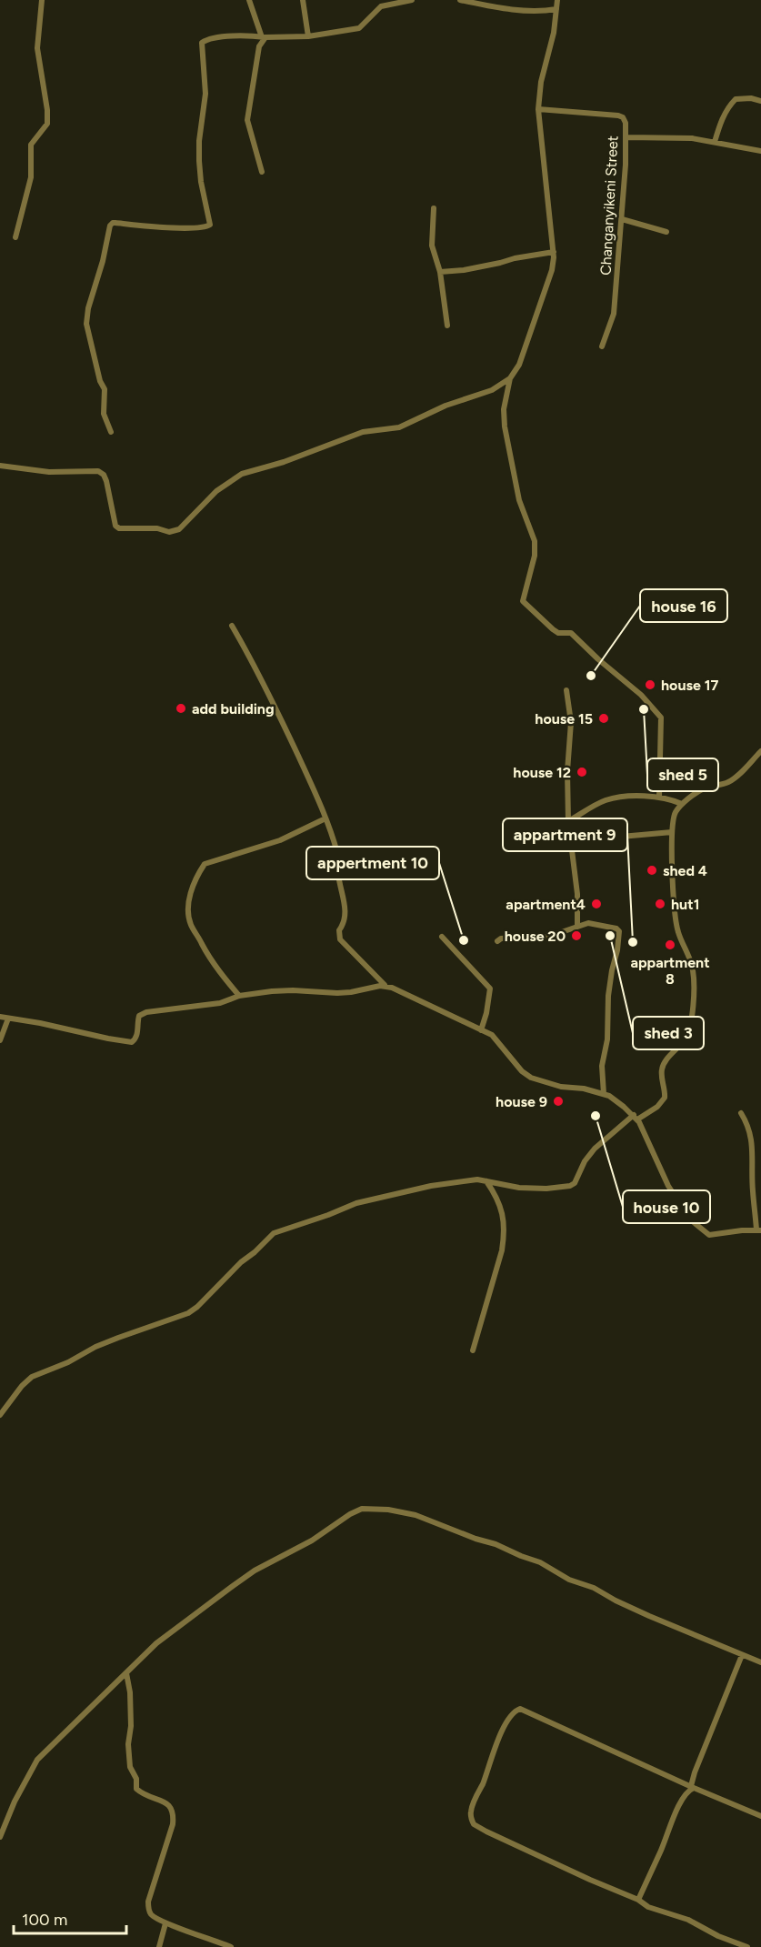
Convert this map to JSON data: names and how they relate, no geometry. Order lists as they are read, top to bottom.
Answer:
{
  "streets": {
    "street": ["Changanyikeni Street"]
  },
  "places": [
    "house 16",
    "house 17",
    "add building",
    "shed 5",
    "house 15",
    "house 12",
    "shed 4",
    "apartment4",
    "hut1",
    "house 20",
    "shed 3",
    "appertment 10",
    "appartment 9",
    "appartment 8",
    "house 9",
    "house 10"
  ],
  "scale_bar": "100 m"
}
